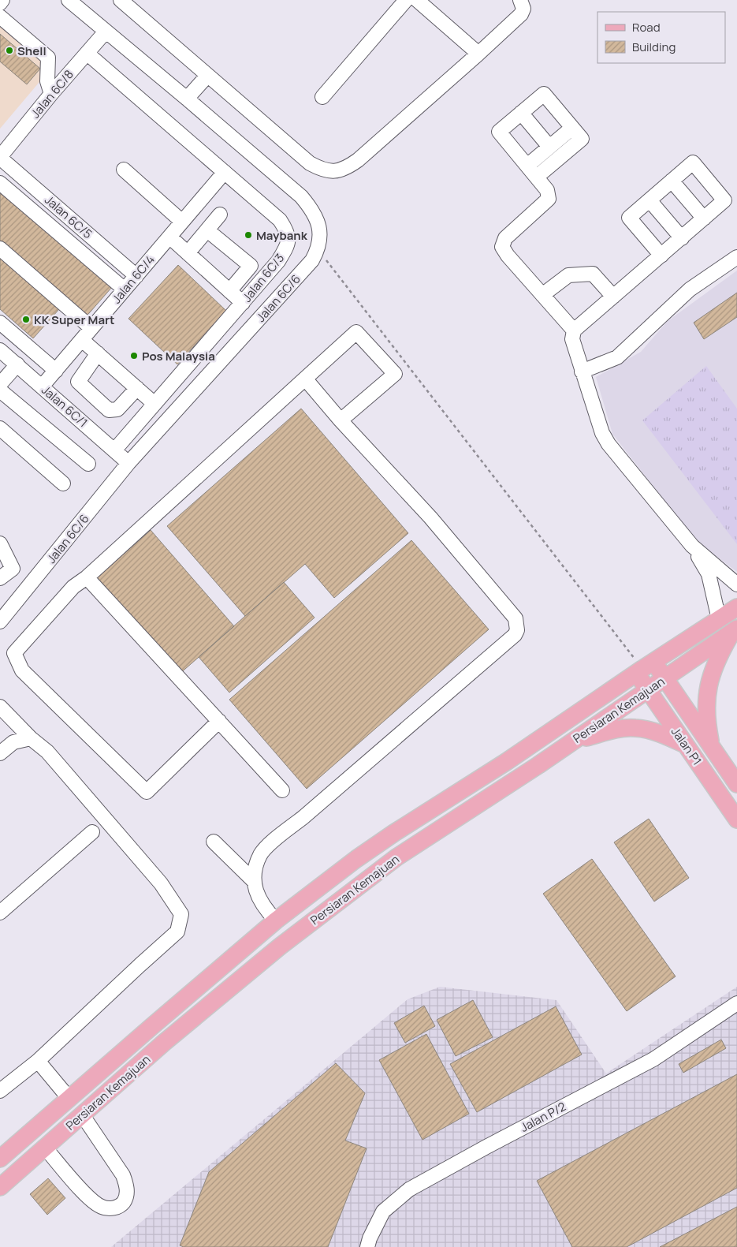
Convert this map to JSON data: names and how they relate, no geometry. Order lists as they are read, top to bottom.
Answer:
{
  "streets": {
    "main road": ["Persiaran Kemajuan", "Jalan P1"],
    "street": [
      "Jalan 6C/8",
      "Jalan 6C/5",
      "Jalan 6C/3",
      "Jalan 6C/4",
      "Jalan 6C/6",
      "Jalan 6C/1",
      "Jalan P/2"
    ]
  },
  "crossings": [
    ["Jalan 6C/8", "Jalan 6C/5"],
    ["Jalan 6C/8", "Jalan 6C/3"],
    ["Jalan 6C/5", "Jalan 6C/4"],
    ["Jalan 6C/3", "Jalan 6C/4"],
    ["Jalan 6C/3", "Jalan 6C/1"],
    ["Jalan 6C/4", "Jalan 6C/1"],
    ["Jalan 6C/6", "Jalan 6C/1"],
    ["Persiaran Kemajuan", "Jalan P1"]
  ],
  "places": [
    "Shell",
    "Maybank",
    "KK Super Mart",
    "Pos Malaysia"
  ],
  "legend": ["Road", "Building"]
}
